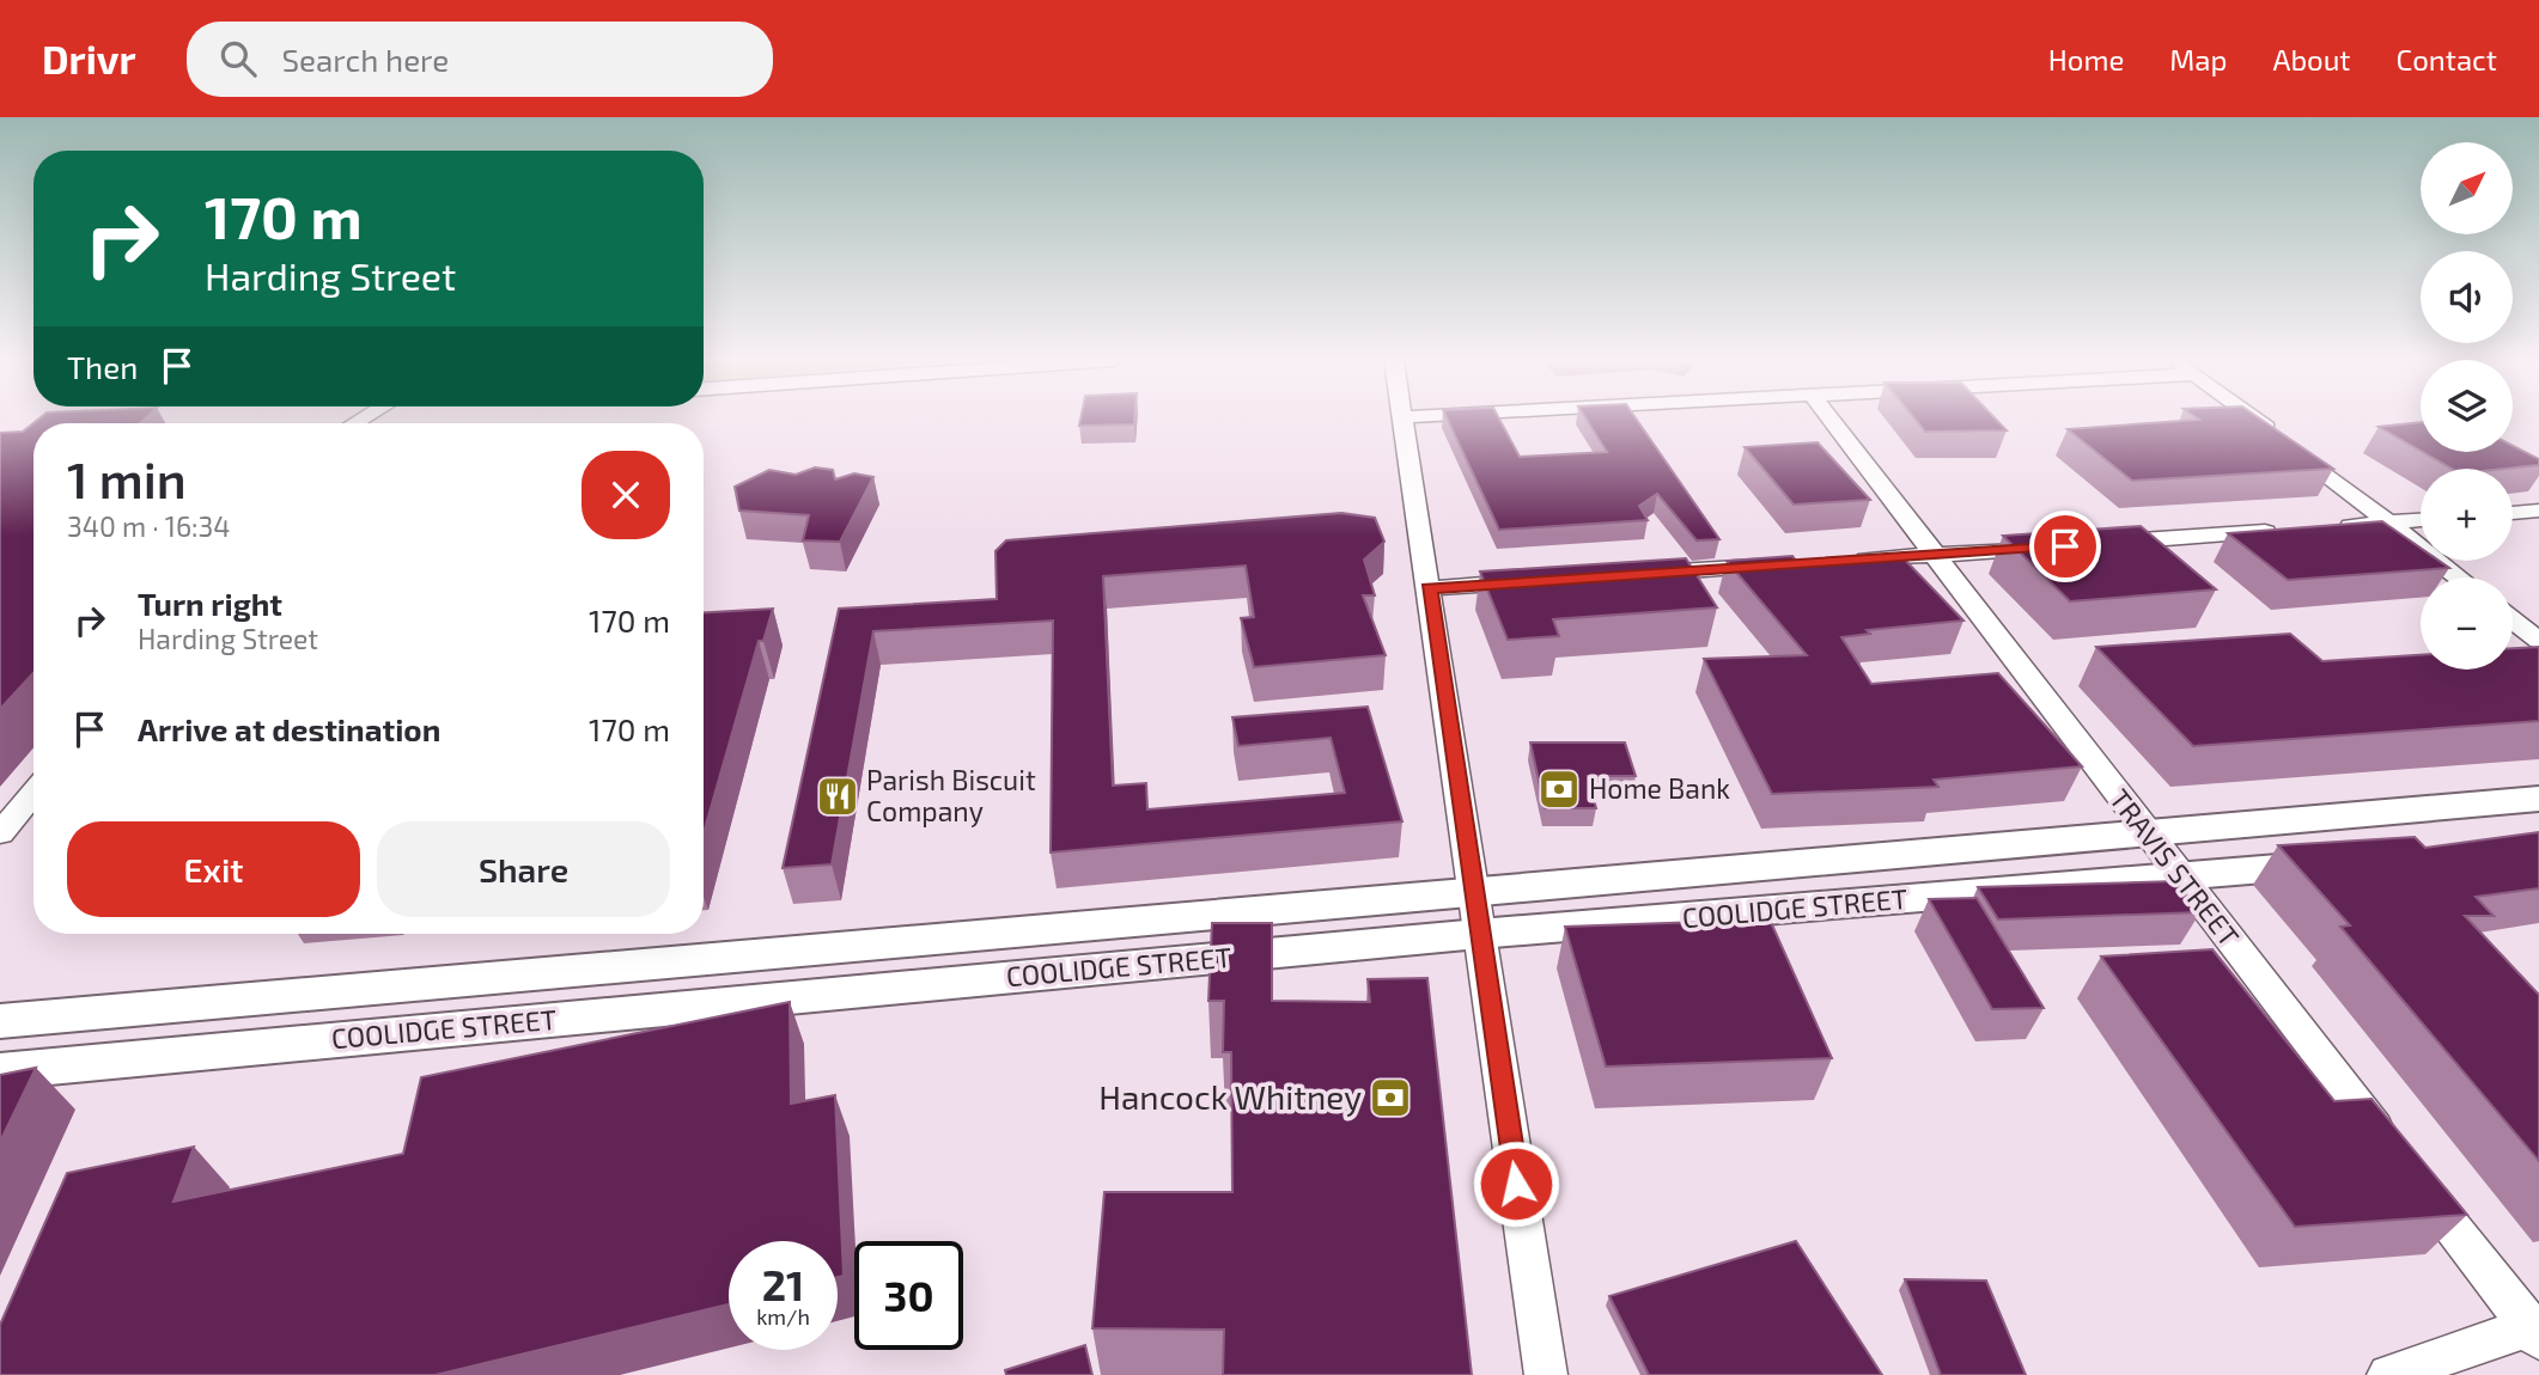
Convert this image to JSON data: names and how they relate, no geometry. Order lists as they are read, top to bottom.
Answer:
{
  "streets": {
    "street": ["TRAVIS STREET", "COOLIDGE STREET"]
  },
  "crossings": [
    ["TRAVIS STREET", "COOLIDGE STREET"]
  ],
  "places": {
    "bank": ["Home Bank", "Hancock Whitney"],
    "restaurant": ["Parish Biscuit Company"]
  },
  "north": "top right",
  "page": {
    "header": "Drivr",
    "search": "Search here",
    "nav": [
      "Home",
      "Map",
      "About",
      "Contact"
    ],
    "map_buttons": ["+", "−"],
    "turn": ["170 m", "Harding Street"],
    "then": "Then",
    "heading": ["1 min", "340 m · 16:34"],
    "list": [
      {
        "name": "Turn right",
        "note": "Harding Street",
        "value": "170 m"
      },
      {
        "name": "Arrive at destination",
        "value": "170 m"
      }
    ],
    "buttons": ["Exit", "Share"],
    "speed": "21 km/h",
    "limit": "30"
  }
}
